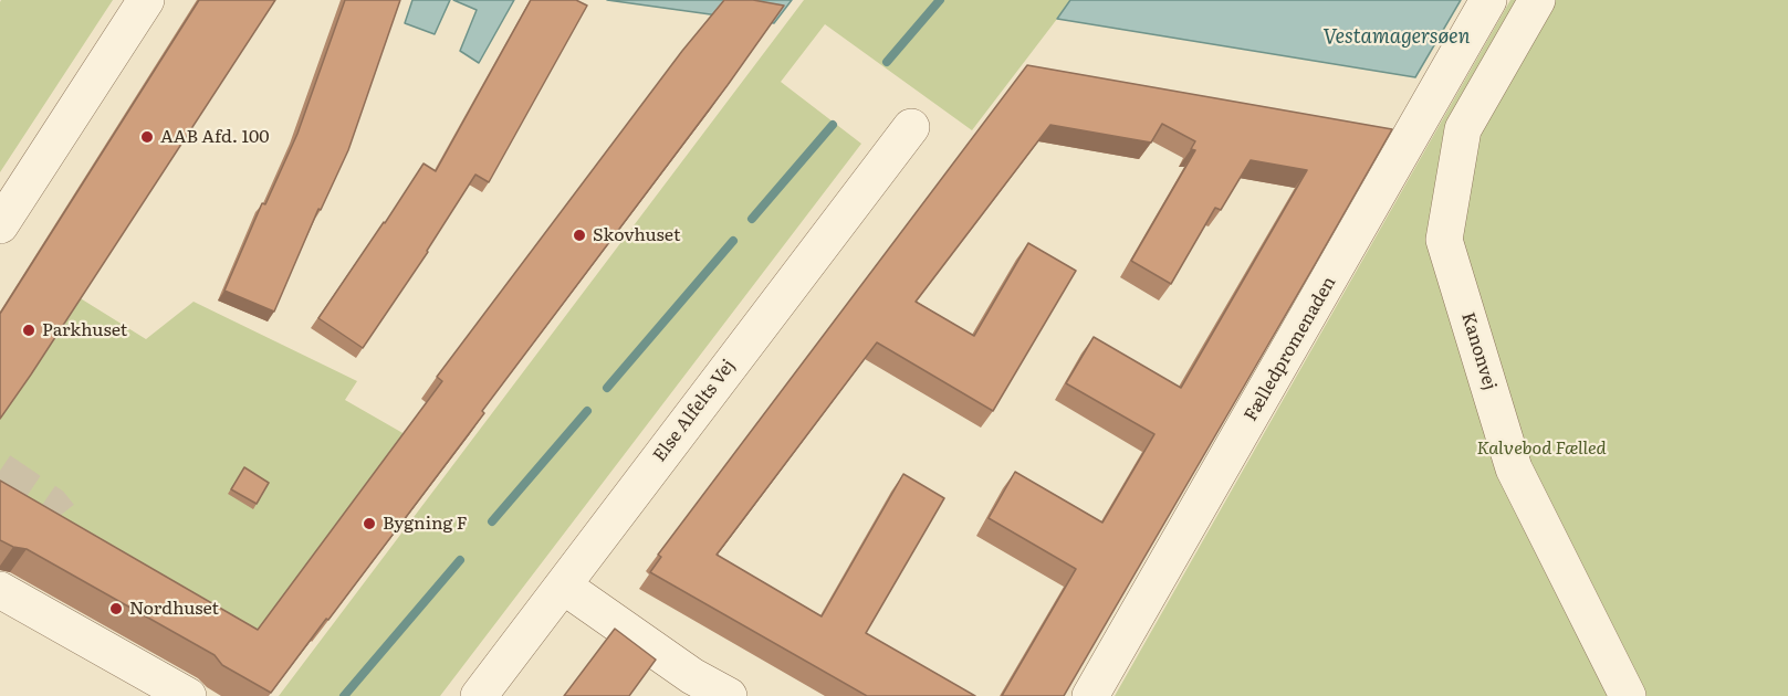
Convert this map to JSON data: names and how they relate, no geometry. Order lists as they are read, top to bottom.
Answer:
{
  "streets": {
    "street": ["Fælledpromenaden", "Kanonvej", "Else Alfelts Vej"]
  },
  "water": ["Vestamagersøen"],
  "parks": ["Kalvebod Fælled"],
  "places": [
    "AAB Afd. 100",
    "Skovhuset",
    "Parkhuset",
    "Bygning F",
    "Nordhuset"
  ]
}
